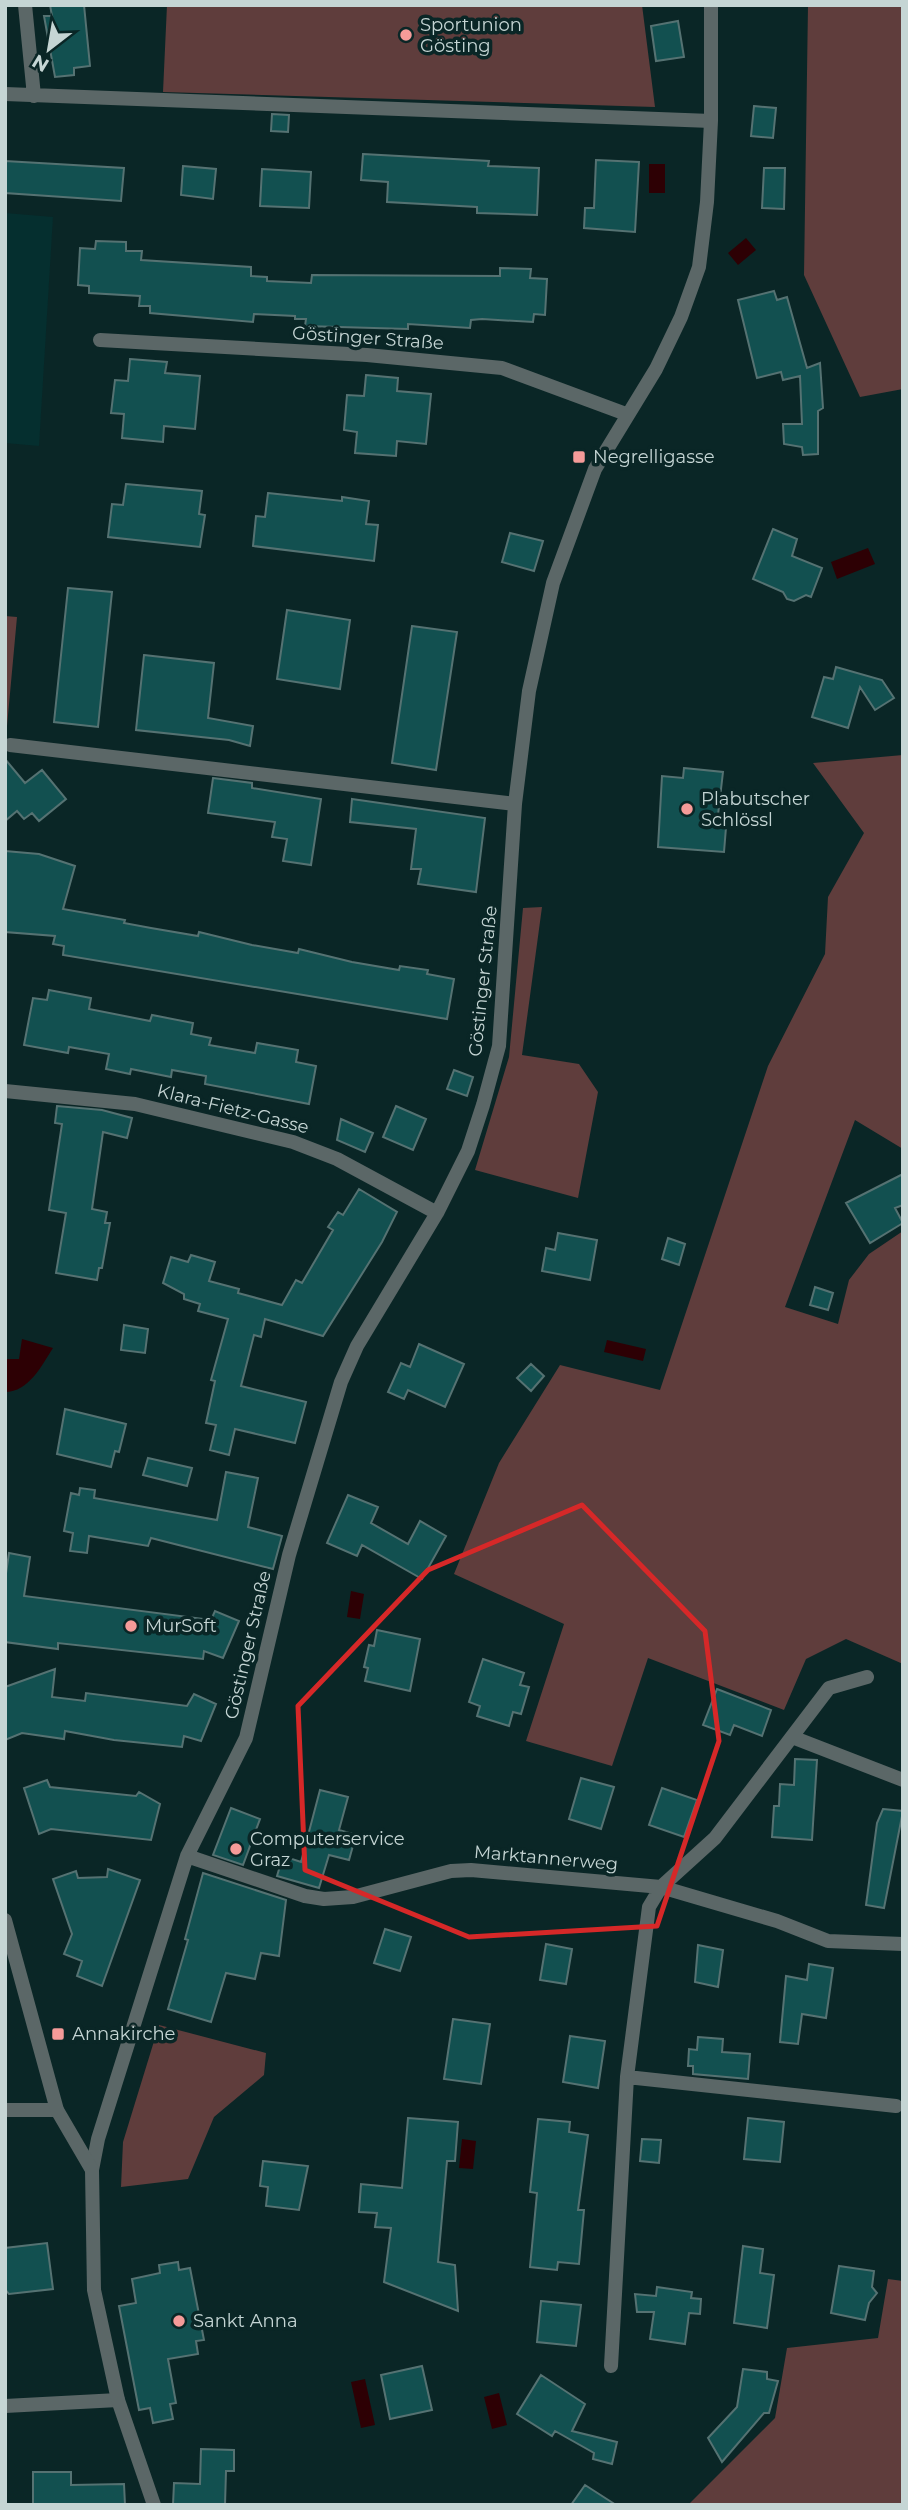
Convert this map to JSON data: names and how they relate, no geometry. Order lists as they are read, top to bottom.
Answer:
{
  "streets": {
    "street": ["Göstinger Straße", "Klara-Fietz-Gasse", "Marktannerweg"]
  },
  "crossings": [
    ["Göstinger Straße", "Klara-Fietz-Gasse"],
    ["Göstinger Straße", "Marktannerweg"]
  ],
  "places": {
    "other": [
      "Sportunion Gösting",
      "Plabutscher Schlössl",
      "MurSoft",
      "Computerservice Graz",
      "Sankt Anna"
    ],
    "transit": ["Negrelligasse", "Annakirche"]
  },
  "north": "bottom left"
}
